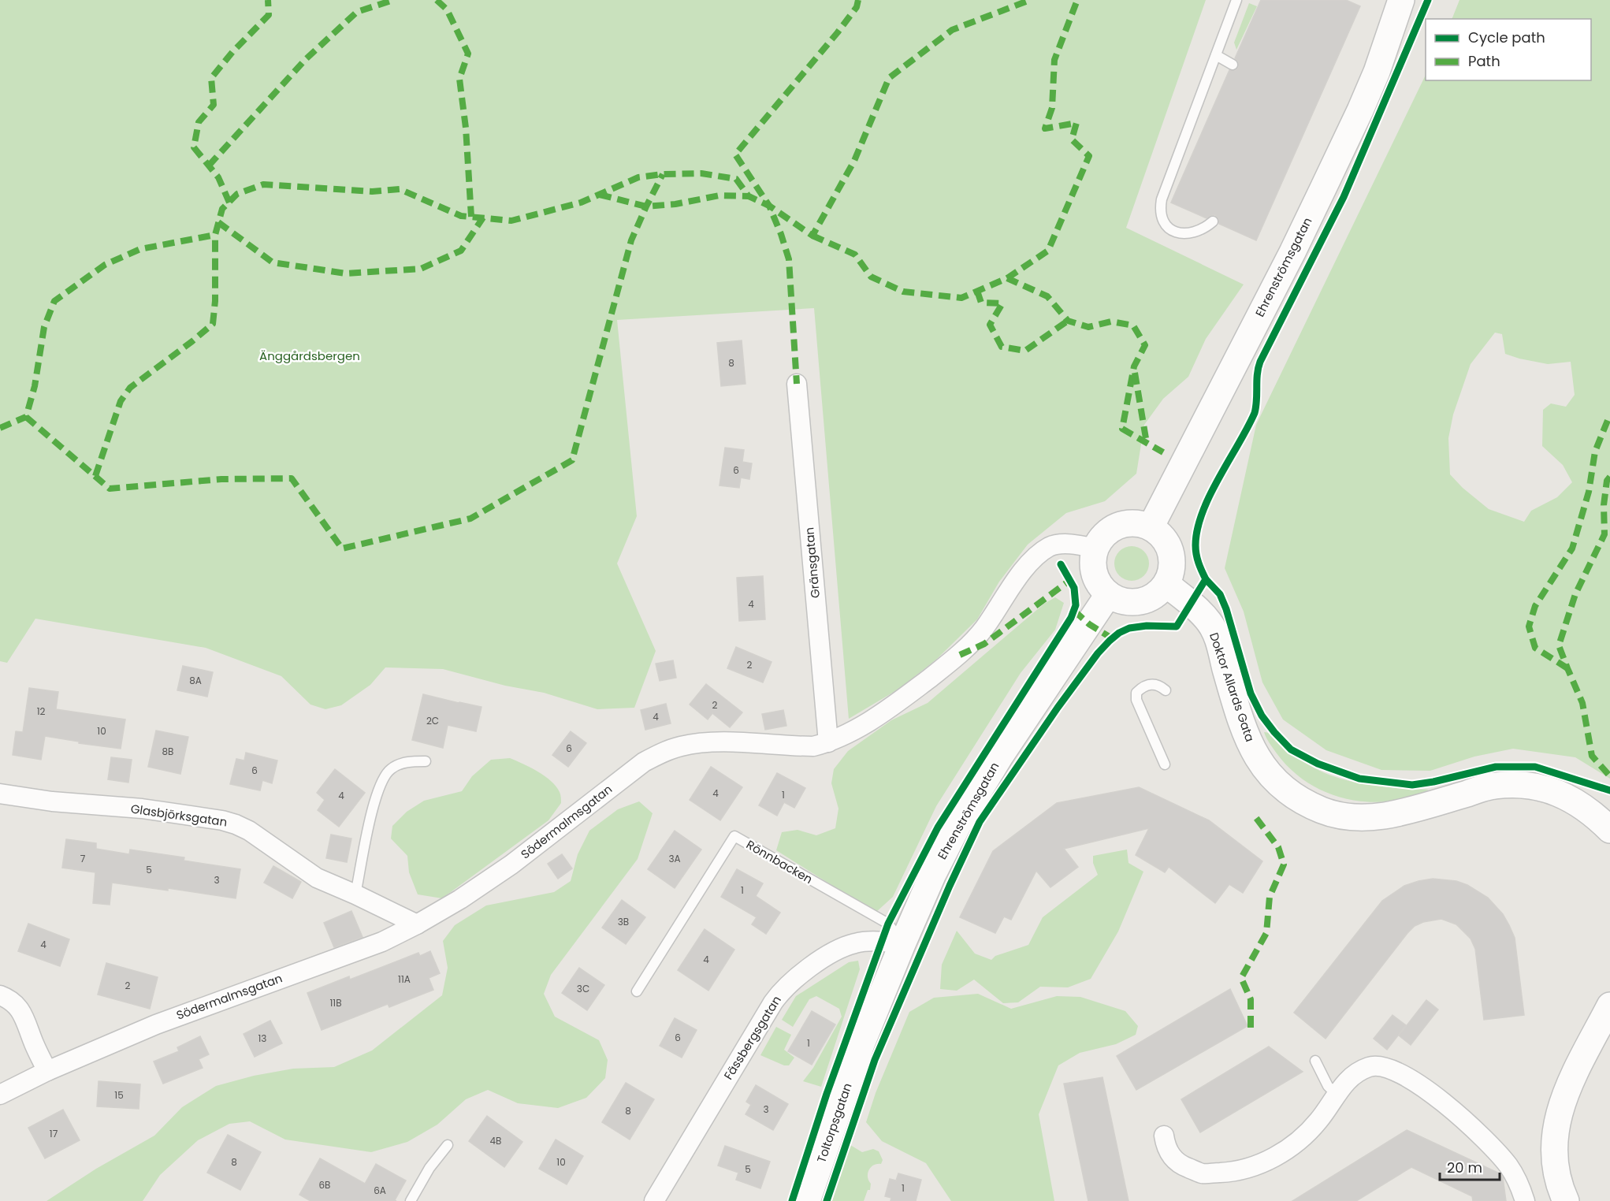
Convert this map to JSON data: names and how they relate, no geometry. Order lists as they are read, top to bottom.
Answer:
{
  "streets": {
    "street": [
      "Ehrenströmsgatan",
      "Gränsgatan",
      "Doktor Allards Gata",
      "Glasbjörksgatan",
      "Södermalmsgatan",
      "Fässbergsgatan",
      "Toltorpsgatan"
    ],
    "lane": ["Rönnbacken"]
  },
  "crossings": [
    ["Ehrenströmsgatan", "Doktor Allards Gata"],
    ["Ehrenströmsgatan", "Södermalmsgatan"],
    ["Ehrenströmsgatan", "Rönnbacken"],
    ["Ehrenströmsgatan", "Fässbergsgatan"],
    ["Ehrenströmsgatan", "Toltorpsgatan"],
    ["Gränsgatan", "Södermalmsgatan"],
    ["Doktor Allards Gata", "Södermalmsgatan"],
    ["Glasbjörksgatan", "Södermalmsgatan"],
    ["Rönnbacken", "Fässbergsgatan"]
  ],
  "parks": ["Änggårdsbergen"],
  "house_numbers": [
    "8",
    "6",
    "4",
    "2",
    "8A",
    "2",
    "12",
    "4",
    "2C",
    "10",
    "6",
    "8B",
    "6",
    "4",
    "1",
    "4",
    "7",
    "3A",
    "5",
    "3",
    "1",
    "3B",
    "4",
    "4",
    "11A",
    "2",
    "3C",
    "11B",
    "6",
    "13",
    "1",
    "15",
    "3",
    "8",
    "17",
    "4B",
    "8",
    "10",
    "5",
    "6B",
    "1",
    "6A"
  ],
  "legend": ["Cycle path", "Path"],
  "scale_bar": "20 m"
}
